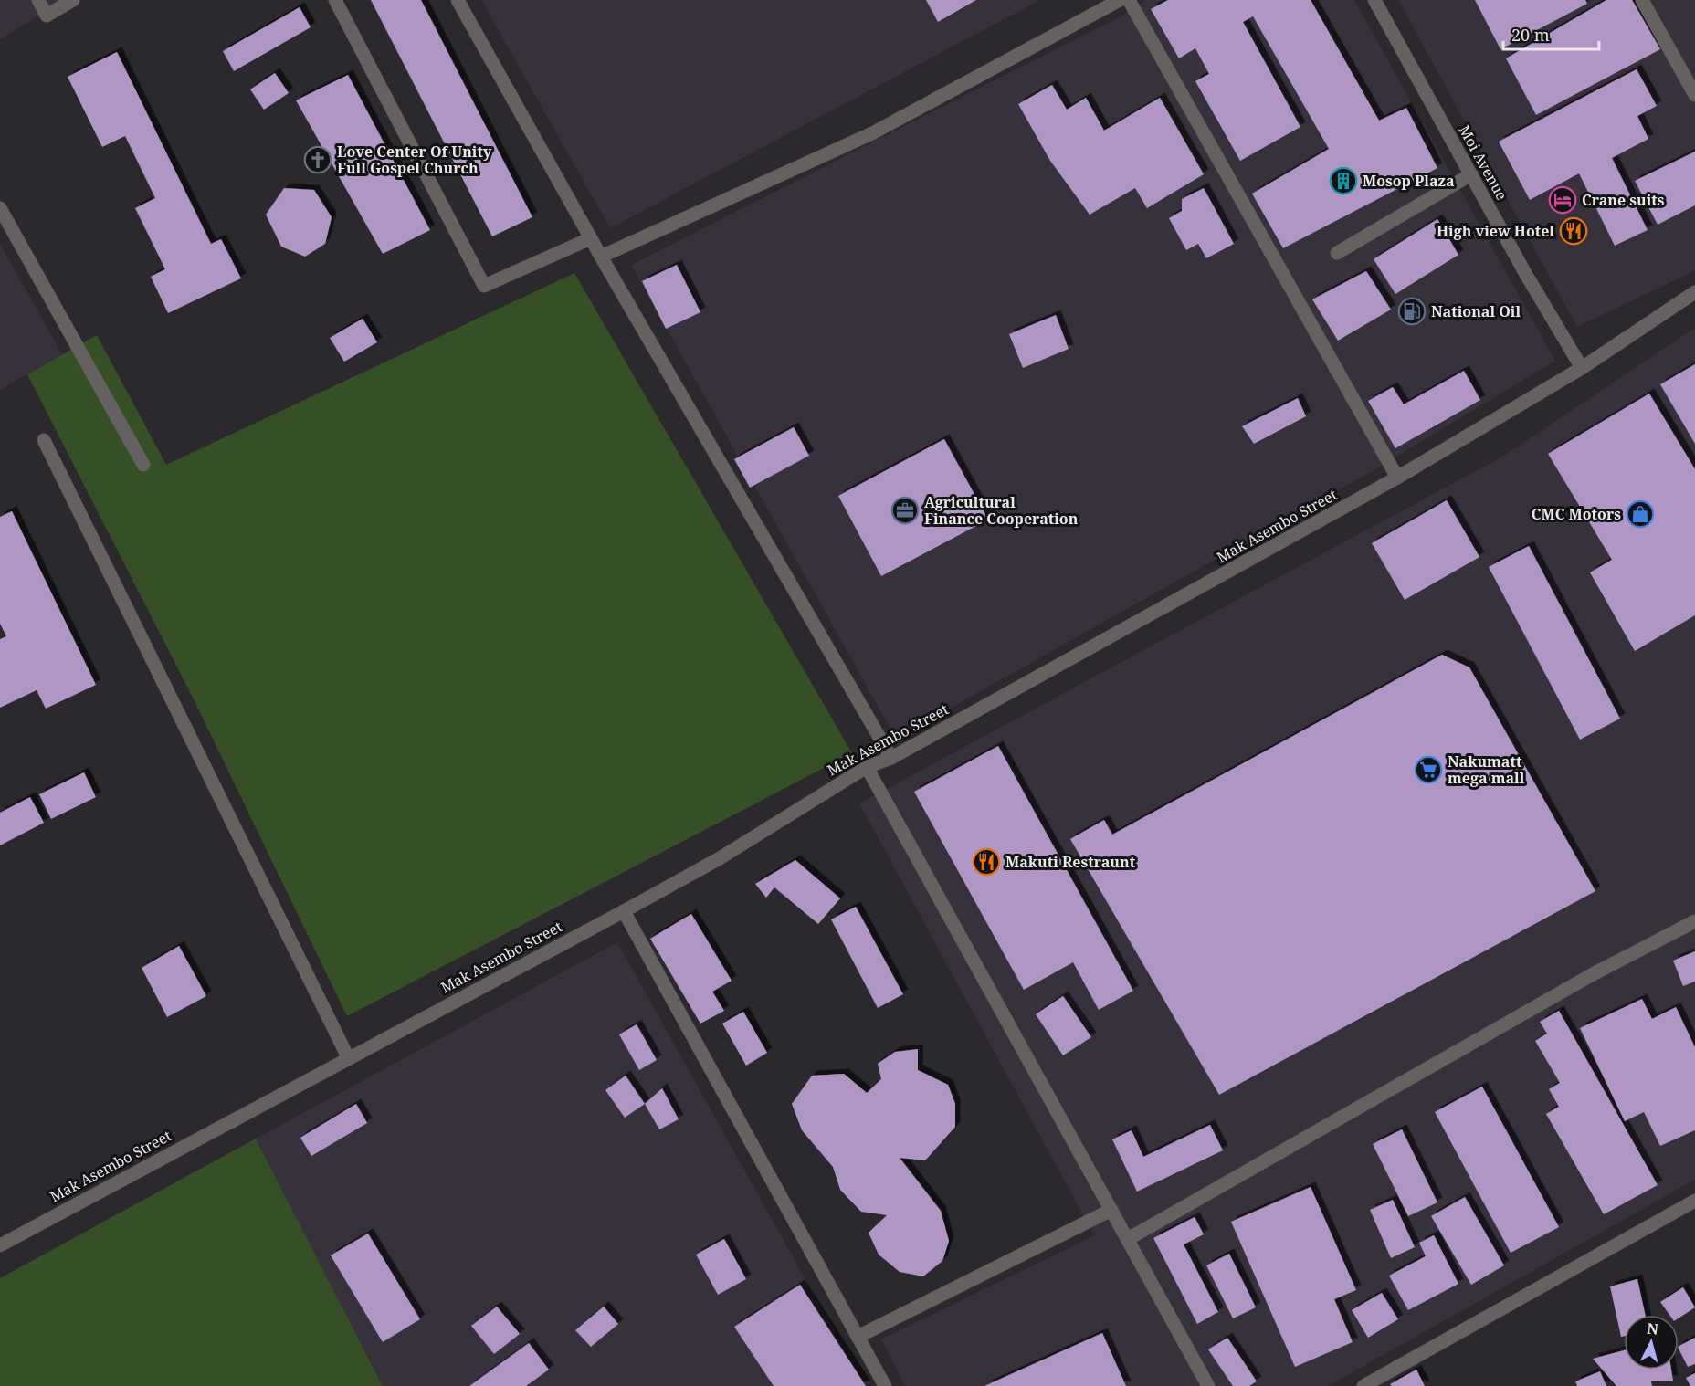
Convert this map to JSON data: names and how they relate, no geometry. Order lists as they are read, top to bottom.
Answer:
{
  "streets": {
    "street": ["Moi Avenue", "Mak Asembo Street"]
  },
  "crossings": [
    ["Moi Avenue", "Mak Asembo Street"]
  ],
  "places": {
    "church": ["Love Center Of Unity Full Gospel Church"],
    "building": ["Mosop Plaza"],
    "hotel": ["Crane suits"],
    "restaurant": ["High view Hotel", "Makuti Restraunt"],
    "fuel station": ["National Oil"],
    "office": ["Agricultural Finance Cooperation"],
    "shop": ["CMC Motors"],
    "supermarket": ["Nakumatt mega mall"]
  },
  "scale_bar": "20 m",
  "north": "top"
}
